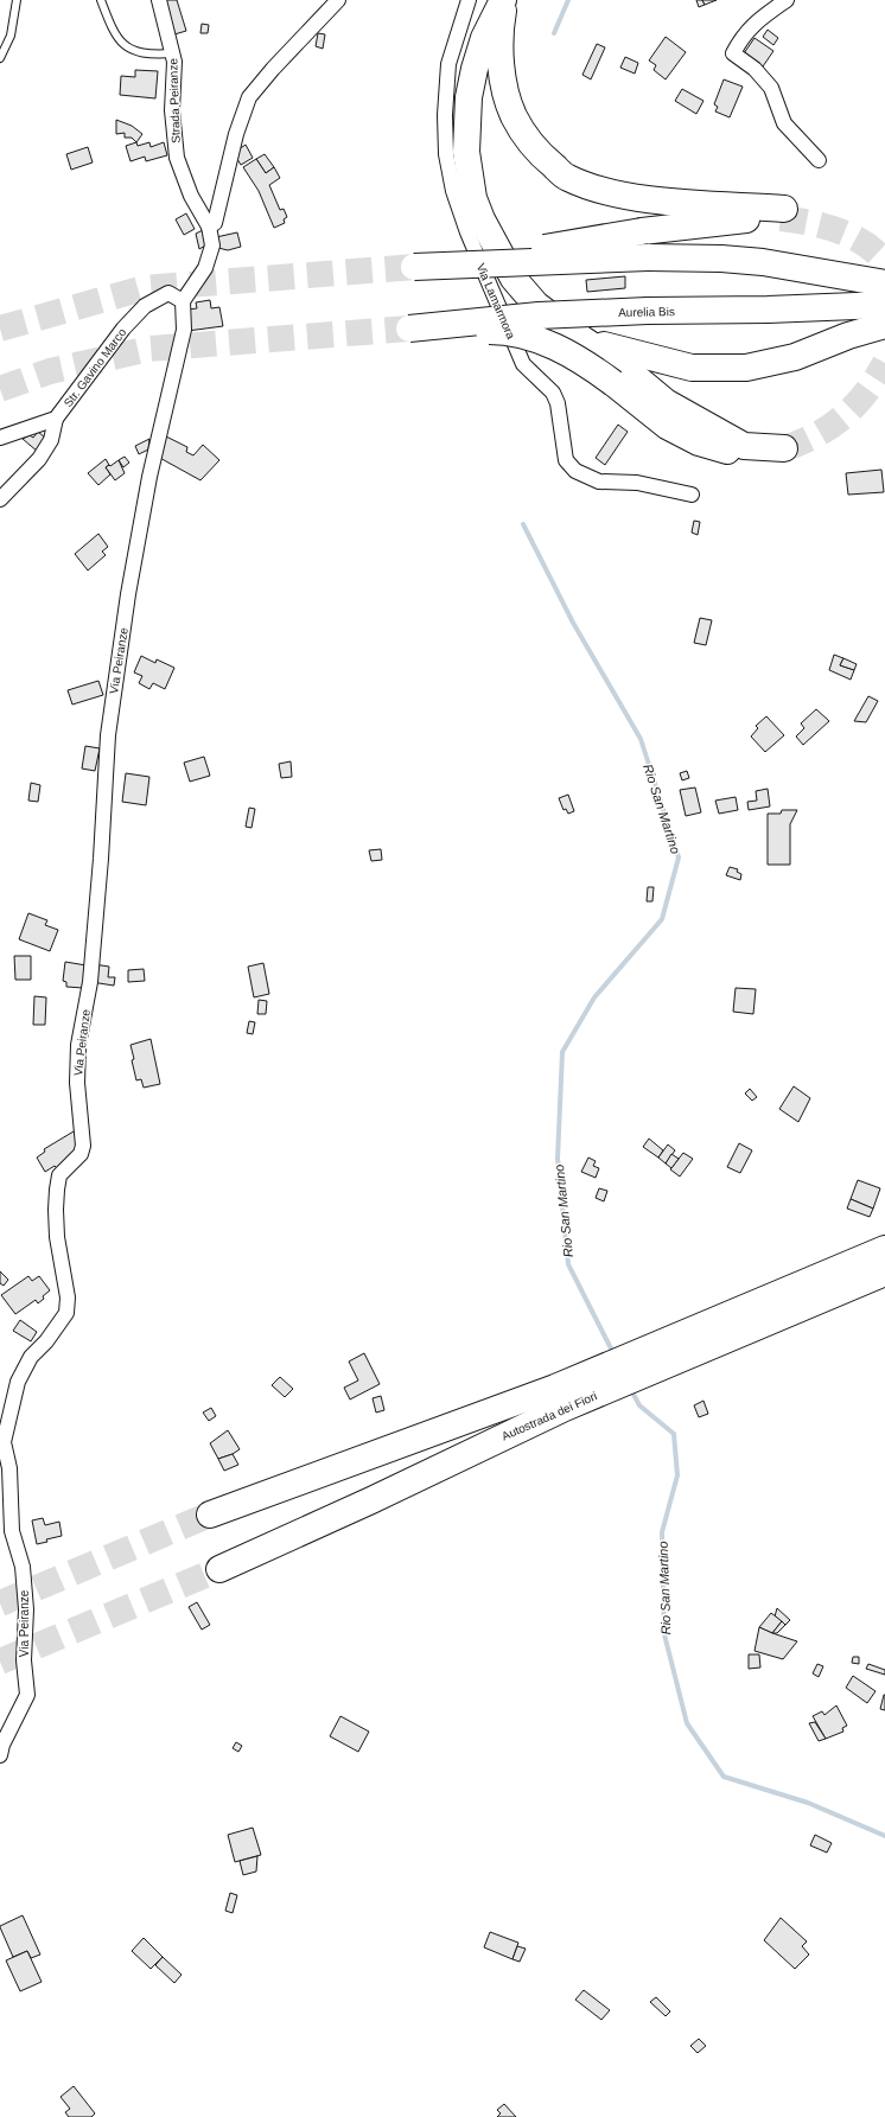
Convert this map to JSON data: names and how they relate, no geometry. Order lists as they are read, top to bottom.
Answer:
{
  "streets": {
    "highway": ["Aurelia Bis", "Autostrada dei Fiori"],
    "street": [
      "Strada Peiranze",
      "Via Lamarmora",
      "Str. Gavino Marco",
      "Via Peiranze"
    ]
  },
  "crossings": [
    ["Strada Peiranze", "Str. Gavino Marco"],
    ["Strada Peiranze", "Via Peiranze"],
    ["Str. Gavino Marco", "Via Peiranze"]
  ],
  "water": ["Rio San Martino"]
}
